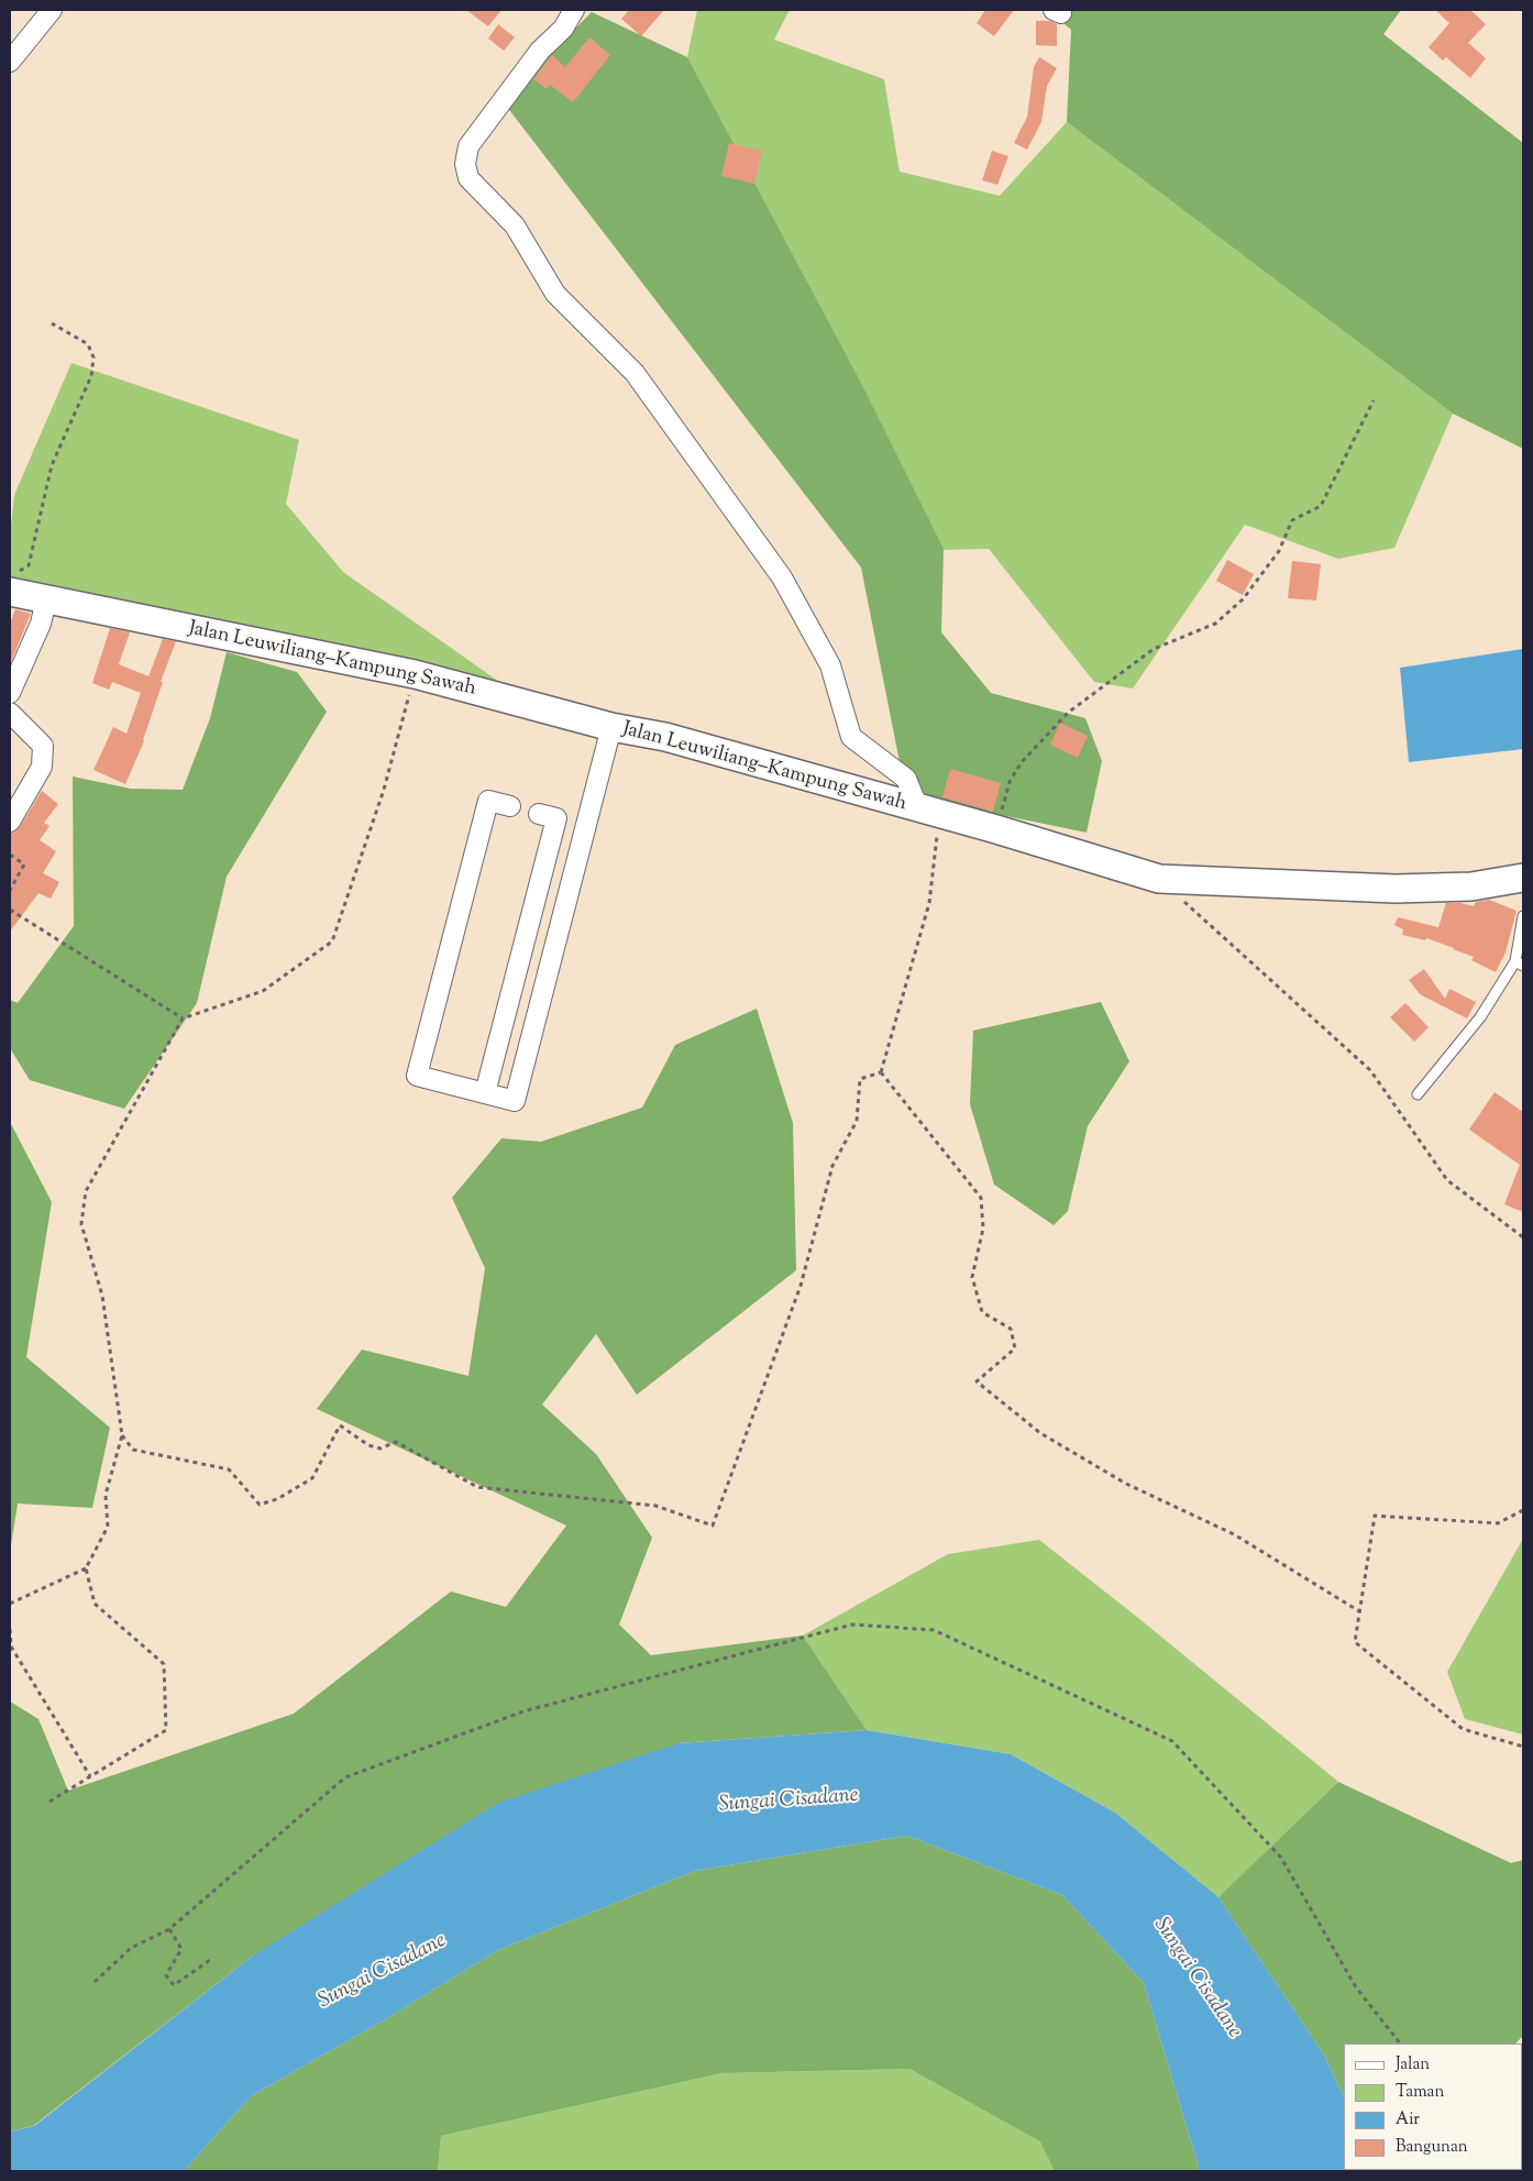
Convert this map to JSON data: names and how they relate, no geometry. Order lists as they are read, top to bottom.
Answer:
{
  "streets": {
    "main road": ["Jalan Leuwiliang–Kampung Sawah"]
  },
  "water": ["Sungai Cisadane"],
  "legend": [
    "Jalan",
    "Taman",
    "Air",
    "Bangunan"
  ]
}
